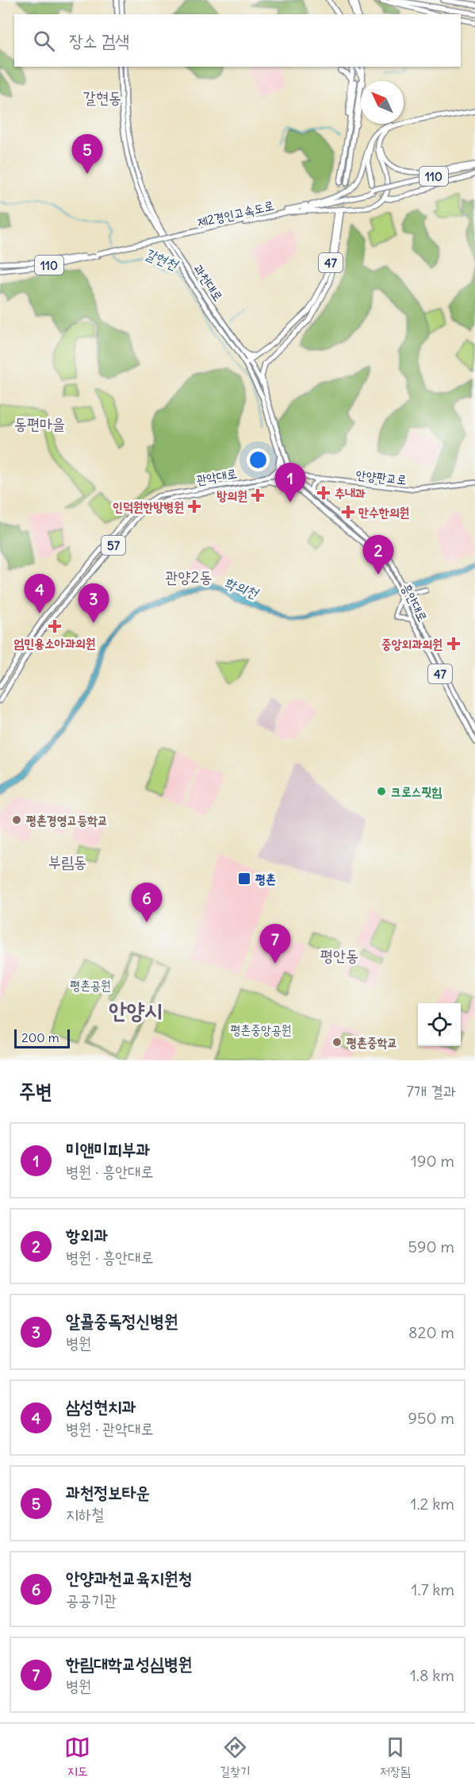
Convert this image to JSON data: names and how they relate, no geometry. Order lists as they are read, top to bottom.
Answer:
{
  "streets": {
    "highway": ["110", "제2경인고속도로", "47"],
    "main road": [
      "과천대로",
      "관악대로",
      "안양판교로",
      "57",
      "흥안대로"
    ]
  },
  "crossings": [
    ["47", "과천대로"],
    ["과천대로", "관악대로"],
    ["과천대로", "안양판교로"],
    ["과천대로", "흥안대로"],
    ["관악대로", "안양판교로"],
    ["관악대로", "흥안대로"],
    ["안양판교로", "흥안대로"]
  ],
  "districts": [
    "갈현동",
    "동편마을",
    "관양2동",
    "부림동",
    "평안동",
    "안양시"
  ],
  "water": ["갈현천", "학의천"],
  "parks": ["평촌공원", "평촌중앙공원"],
  "places": {
    "health": [
      "추내과",
      "방의원",
      "인덕원한방병원",
      "만수한의원",
      "엄민용소아과의원",
      "중앙외과의원"
    ],
    "other": ["크로스핏힘", "평촌경영고등학교", "평촌중학교"],
    "transit": ["평촌"]
  },
  "scale_bar": "200 m",
  "north": "top left",
  "page": {
    "search": "장소 검색",
    "pins": [
      "5",
      "1",
      "2",
      "4",
      "3",
      "6",
      "7"
    ],
    "scale": "200 m",
    "heading": ["주변", "7개 결과"],
    "list": [
      {
        "mark": "1",
        "name": "미앤미피부과",
        "note": "병원 · 흥안대로",
        "value": "190 m"
      },
      {
        "mark": "2",
        "name": "항외과",
        "note": "병원 · 흥안대로",
        "value": "590 m"
      },
      {
        "mark": "3",
        "name": "알콜중독정신병원",
        "note": "병원",
        "value": "820 m"
      },
      {
        "mark": "4",
        "name": "삼성현치과",
        "note": "병원 · 관악대로",
        "value": "950 m"
      },
      {
        "mark": "5",
        "name": "과천정보타운",
        "note": "지하철",
        "value": "1.2 km"
      },
      {
        "mark": "6",
        "name": "안양과천교육지원청",
        "note": "공공기관",
        "value": "1.7 km"
      },
      {
        "mark": "7",
        "name": "한림대학교성심병원",
        "note": "병원",
        "value": "1.8 km"
      }
    ],
    "nav": ["지도", "길찾기", "저장됨"]
  }
}
